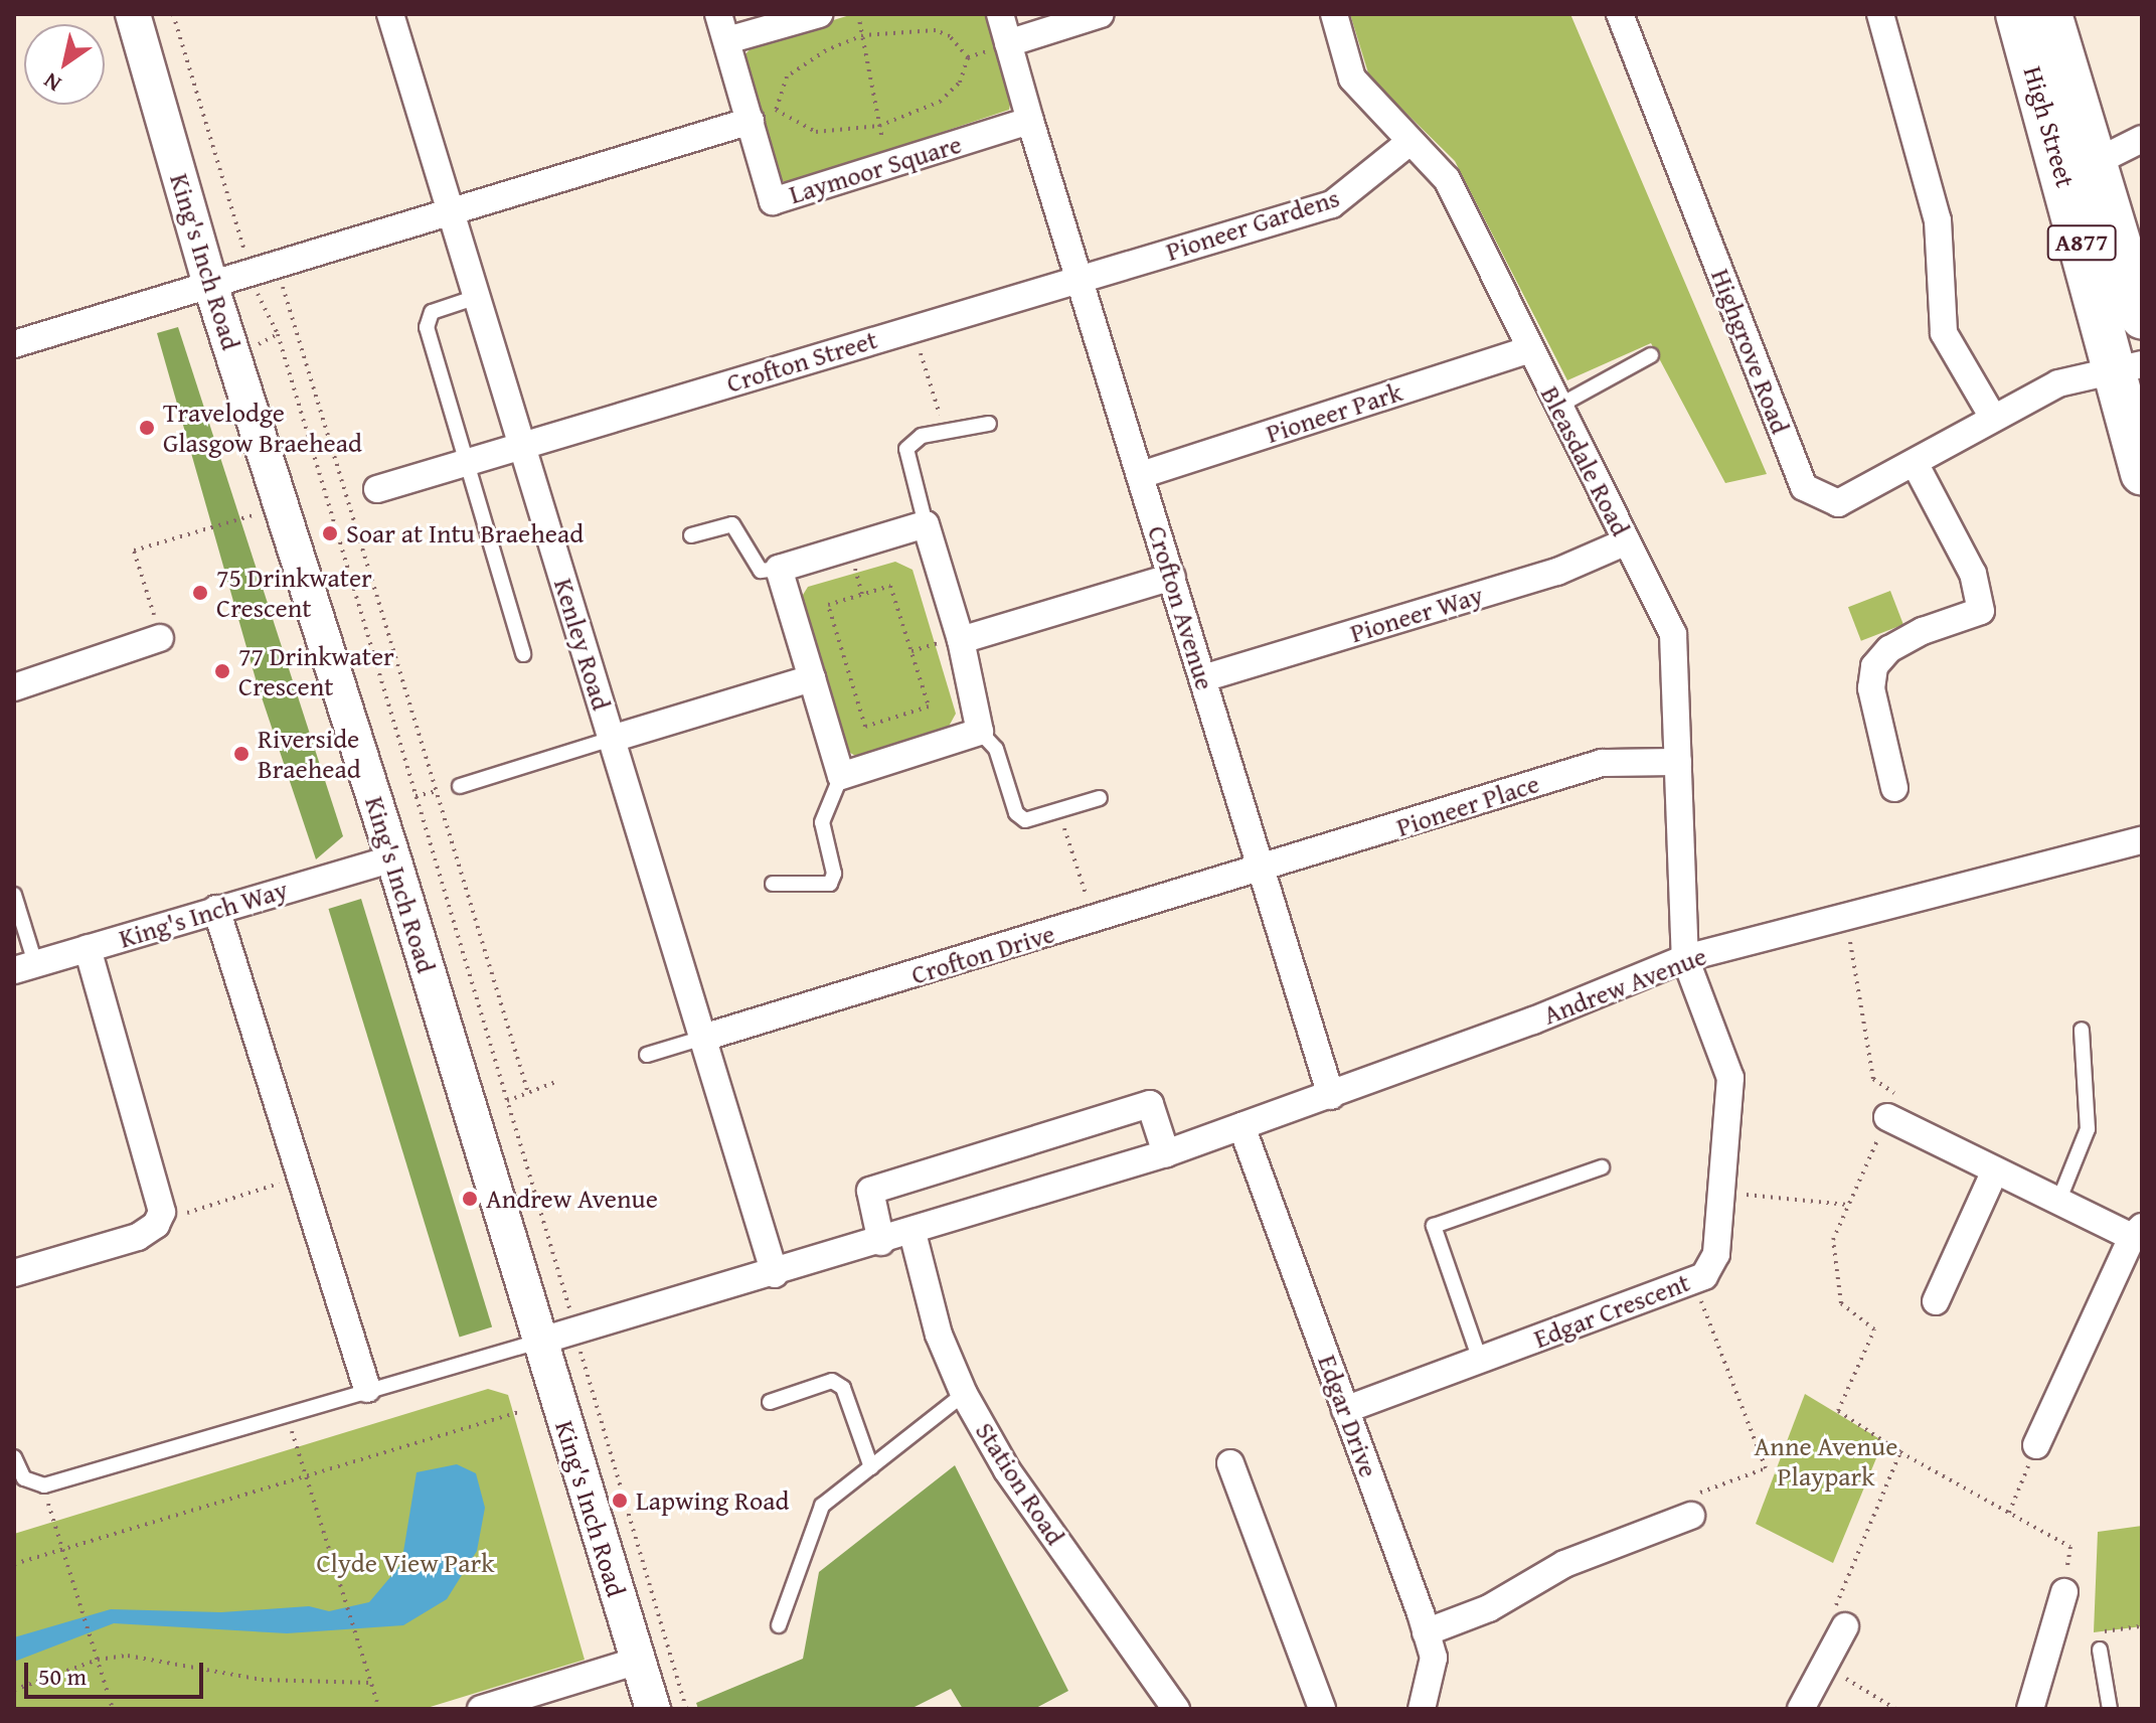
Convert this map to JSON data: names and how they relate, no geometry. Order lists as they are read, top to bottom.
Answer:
{
  "streets": {
    "main road": ["High Street", "A877"],
    "street": [
      "Laymoor Square",
      "Pioneer Gardens",
      "King's Inch Road",
      "Highgrove Road",
      "Crofton Street",
      "Pioneer Park",
      "Bleasdale Road",
      "Crofton Avenue",
      "Pioneer Way",
      "Kenley Road",
      "Pioneer Place",
      "King's Inch Way",
      "Crofton Drive",
      "Andrew Avenue",
      "Edgar Crescent",
      "Edgar Drive",
      "Station Road"
    ]
  },
  "crossings": [
    ["High Street", "Highgrove Road"],
    ["Laymoor Square", "Crofton Avenue"],
    ["Pioneer Gardens", "Crofton Street"],
    ["Pioneer Gardens", "Bleasdale Road"],
    ["Pioneer Gardens", "Crofton Avenue"],
    ["King's Inch Road", "King's Inch Way"],
    ["King's Inch Road", "Andrew Avenue"],
    ["Crofton Street", "Crofton Avenue"],
    ["Crofton Street", "Kenley Road"],
    ["Pioneer Park", "Bleasdale Road"],
    ["Pioneer Park", "Crofton Avenue"],
    ["Bleasdale Road", "Pioneer Way"],
    ["Bleasdale Road", "Pioneer Place"],
    ["Bleasdale Road", "Andrew Avenue"],
    ["Bleasdale Road", "Edgar Crescent"],
    ["Crofton Avenue", "Pioneer Way"],
    ["Crofton Avenue", "Pioneer Place"],
    ["Crofton Avenue", "Crofton Drive"],
    ["Crofton Avenue", "Andrew Avenue"],
    ["Kenley Road", "Crofton Drive"],
    ["Kenley Road", "Andrew Avenue"],
    ["Pioneer Place", "Crofton Drive"],
    ["Andrew Avenue", "Edgar Crescent"],
    ["Andrew Avenue", "Edgar Drive"],
    ["Andrew Avenue", "Station Road"],
    ["Edgar Crescent", "Edgar Drive"]
  ],
  "parks": ["Anne Avenue Playpark", "Clyde View Park"],
  "places": [
    "Travelodge Glasgow Braehead",
    "Soar at Intu Braehead",
    "75 Drinkwater Crescent",
    "77 Drinkwater Crescent",
    "Riverside Braehead",
    "Andrew Avenue",
    "Lapwing Road"
  ],
  "scale_bar": "50 m",
  "north": "bottom left"
}
